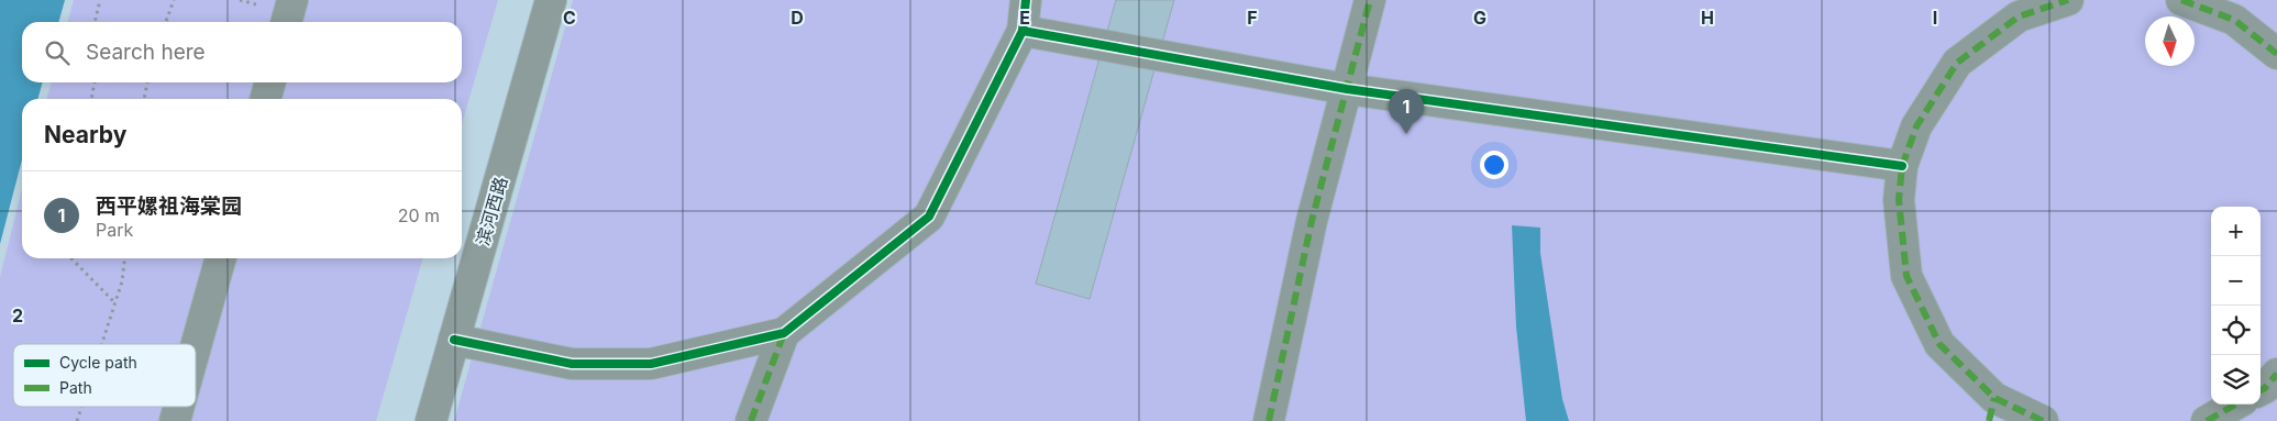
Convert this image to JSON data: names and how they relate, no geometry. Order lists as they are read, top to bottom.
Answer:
{
  "streets": {
    "street": ["滨河西路"]
  },
  "legend": ["Cycle path", "Path"],
  "north": "bottom",
  "page": {
    "search": "Search here",
    "pins": "1",
    "heading": "Nearby",
    "list": [
      {
        "mark": "1",
        "name": "西平嫘祖海棠园",
        "note": "Park",
        "value": "20 m"
      }
    ],
    "map_buttons": ["+", "−"]
  },
  "grid": {
    "columns": [
      "C",
      "D",
      "E",
      "F",
      "G",
      "H",
      "I"
    ],
    "rows": ["2"]
  }
}
